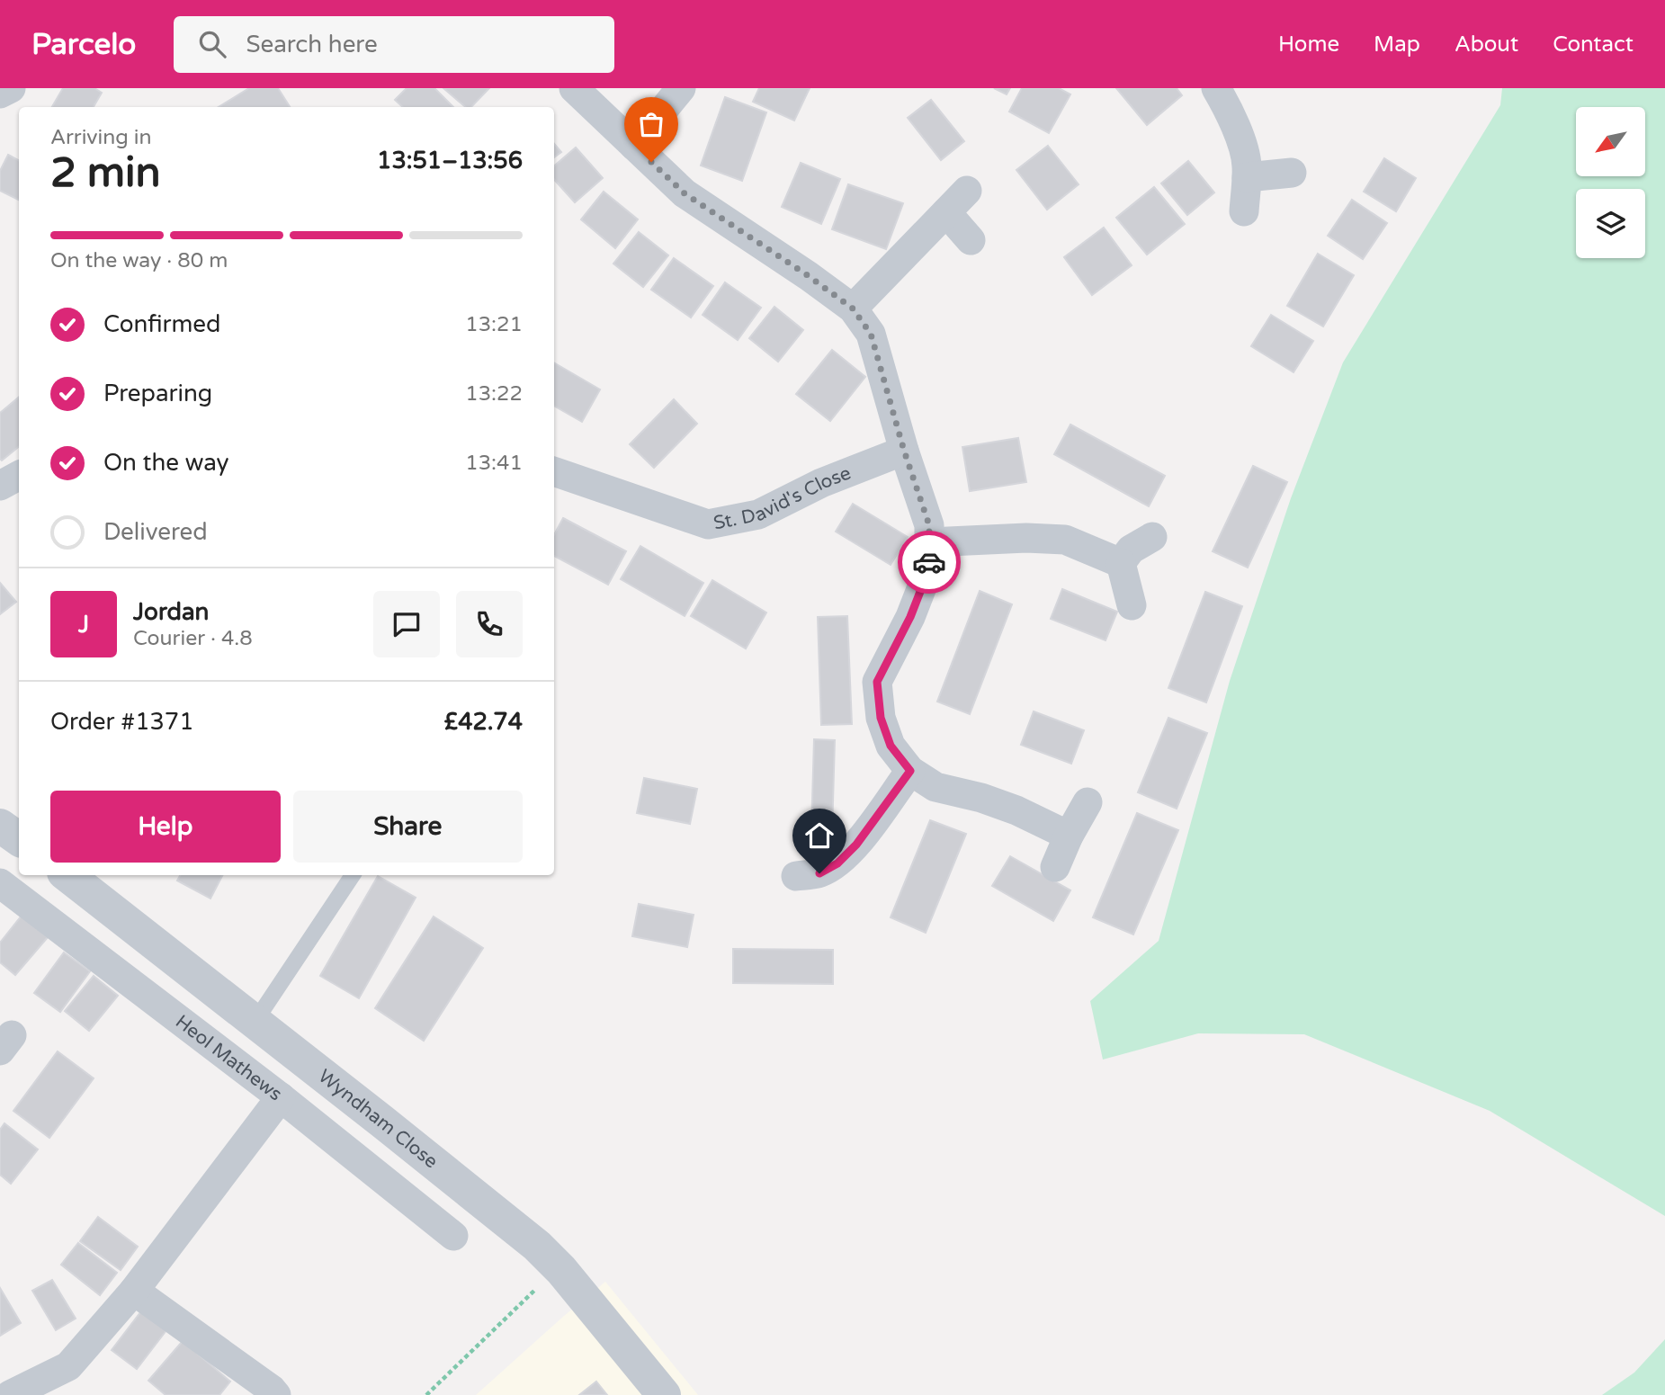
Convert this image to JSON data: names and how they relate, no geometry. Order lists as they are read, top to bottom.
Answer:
{
  "streets": {
    "street": ["St. David's Close", "Heol Mathews", "Wyndham Close"]
  },
  "north": "bottom left",
  "page": {
    "header": "Parcelo",
    "search": "Search here",
    "nav": [
      "Home",
      "Map",
      "About",
      "Contact"
    ],
    "heading": ["2 min", "Arriving in", "13:51–13:56"],
    "panel": [
      "Jordan",
      "Courier · 4.8",
      "Order #1371",
      "£42.74"
    ],
    "bar": "On the way · 80 m",
    "list": [
      ["Confirmed", "13:21"],
      ["Preparing", "13:22"],
      ["On the way", "13:41"],
      "Delivered"
    ],
    "round": "J",
    "buttons": ["Help", "Share"]
  }
}
